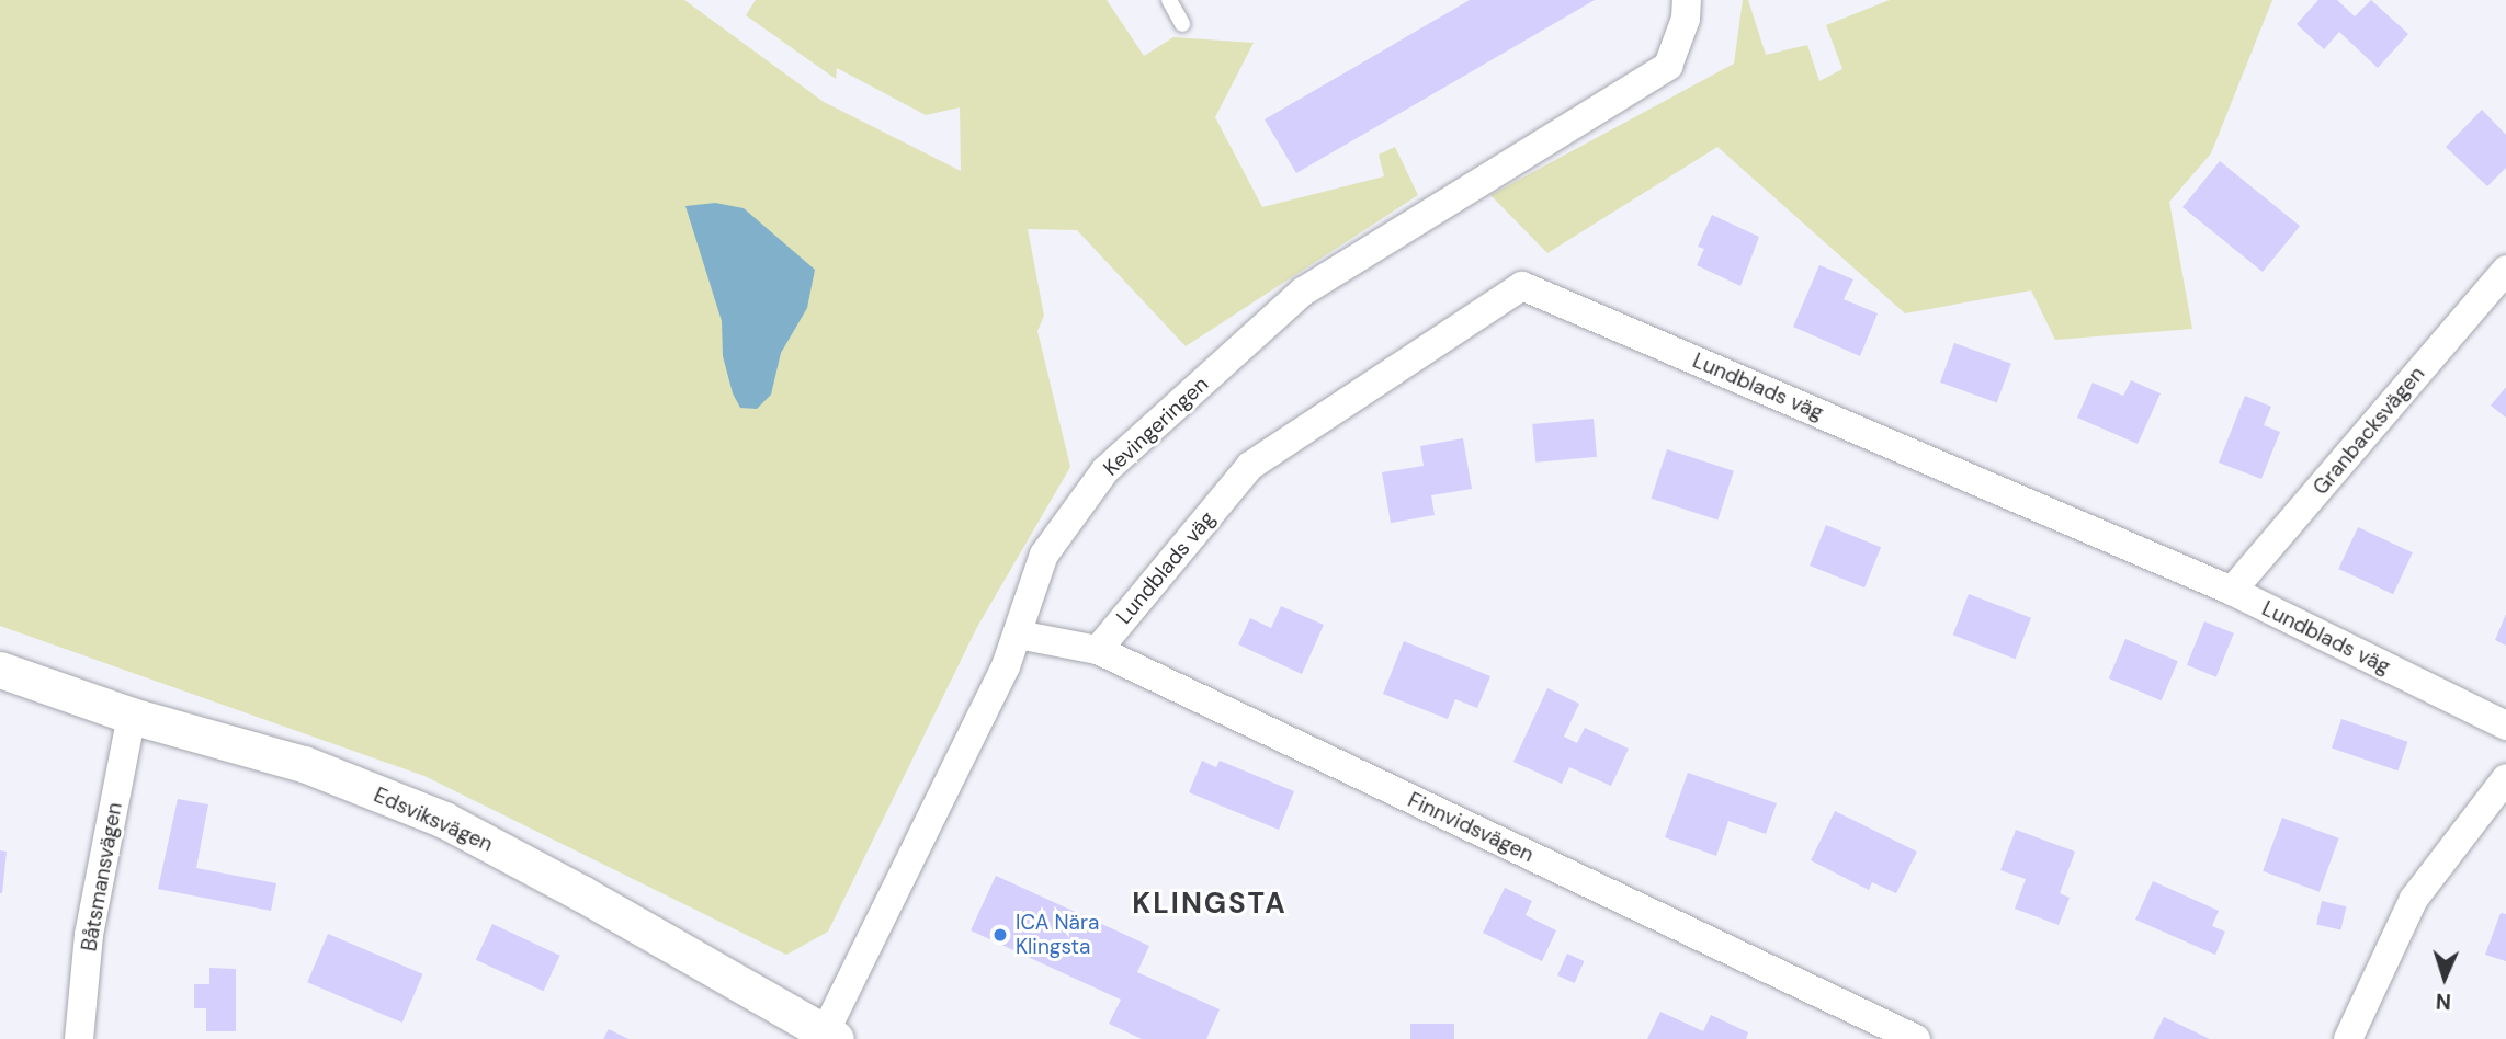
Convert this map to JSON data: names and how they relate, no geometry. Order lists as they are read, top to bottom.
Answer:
{
  "streets": {
    "street": [
      "Lundblads väg",
      "Kevingeringen",
      "Granbacksvägen",
      "Edsviksvägen",
      "Finnvidsvägen",
      "Båtsmansvägen"
    ]
  },
  "crossings": [
    ["Lundblads väg", "Granbacksvägen"],
    ["Lundblads väg", "Finnvidsvägen"],
    ["Kevingeringen", "Edsviksvägen"],
    ["Kevingeringen", "Finnvidsvägen"],
    ["Edsviksvägen", "Båtsmansvägen"]
  ],
  "districts": ["KLINGSTA"],
  "places": ["ICA Nära Klingsta"],
  "north": "bottom"
}
